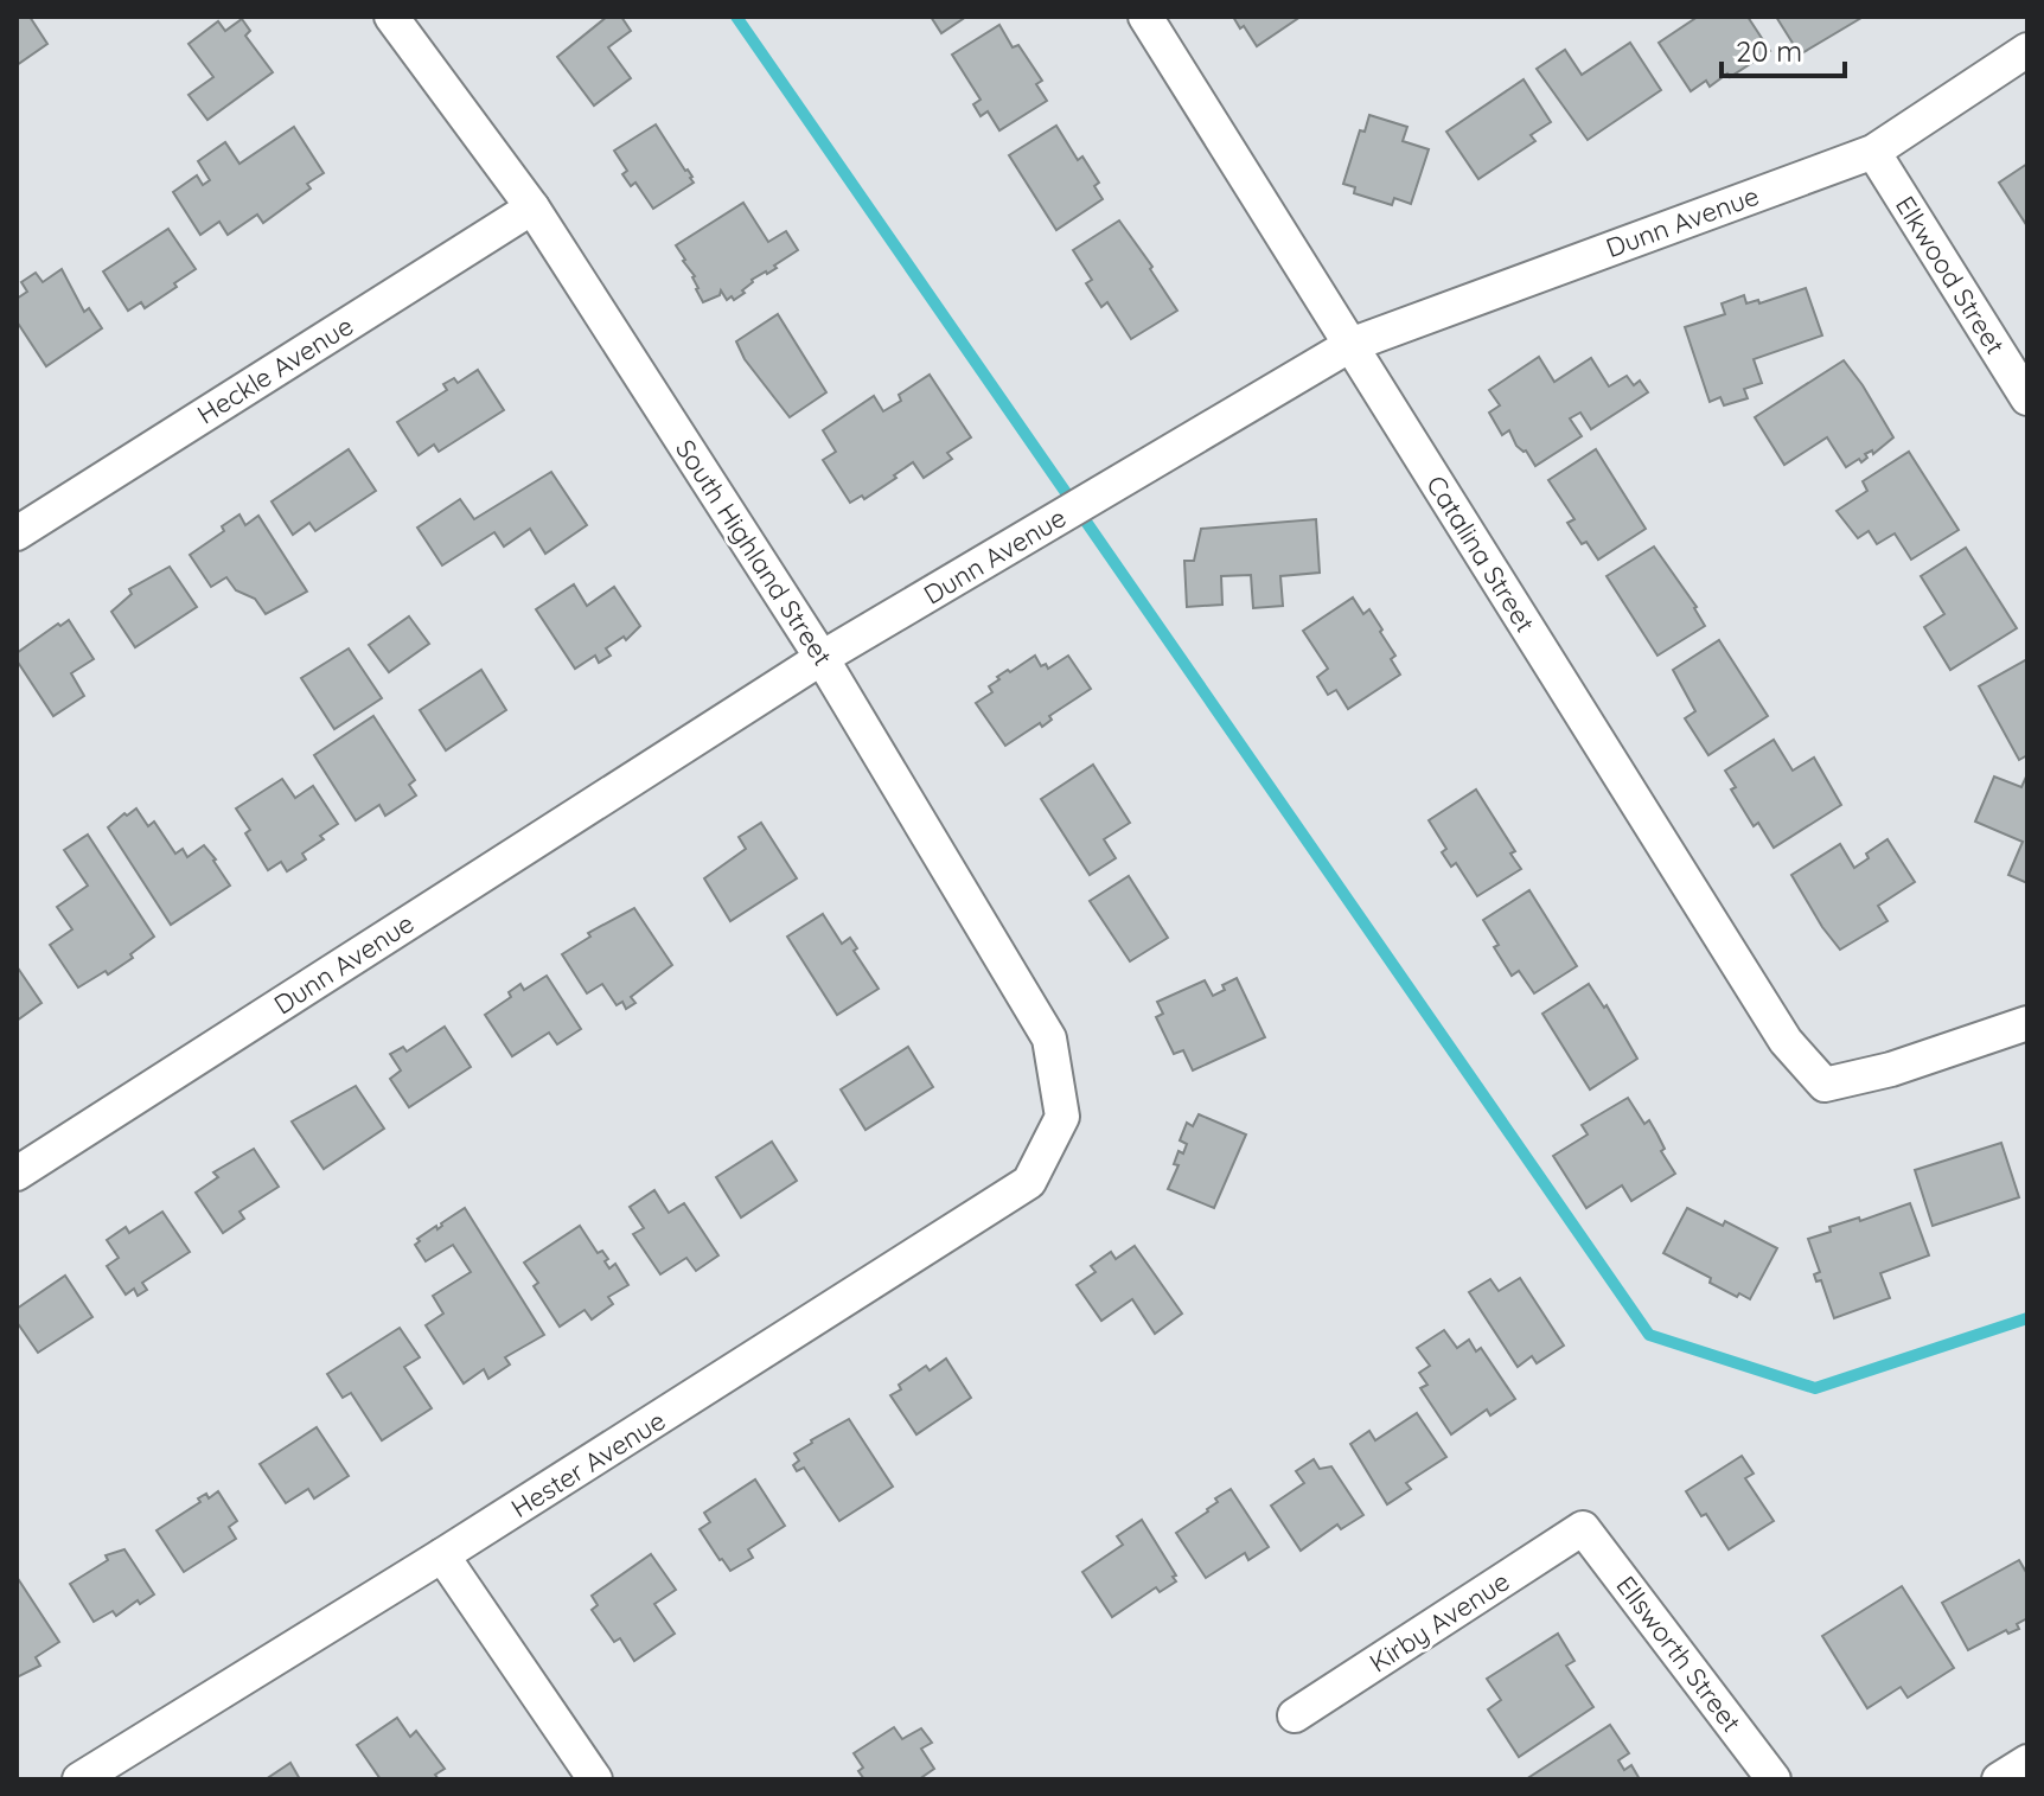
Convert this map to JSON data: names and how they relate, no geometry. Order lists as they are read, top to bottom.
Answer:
{
  "streets": {
    "street": [
      "Dunn Avenue",
      "Elkwood Street",
      "Heckle Avenue",
      "South Highland Street",
      "Catalina Street",
      "Hester Avenue",
      "Kirby Avenue",
      "Ellsworth Street"
    ]
  },
  "crossings": [
    ["Dunn Avenue", "Elkwood Street"],
    ["Dunn Avenue", "South Highland Street"],
    ["Dunn Avenue", "Catalina Street"],
    ["Heckle Avenue", "South Highland Street"],
    ["South Highland Street", "Hester Avenue"],
    ["Kirby Avenue", "Ellsworth Street"]
  ],
  "scale_bar": "20 m"
}
